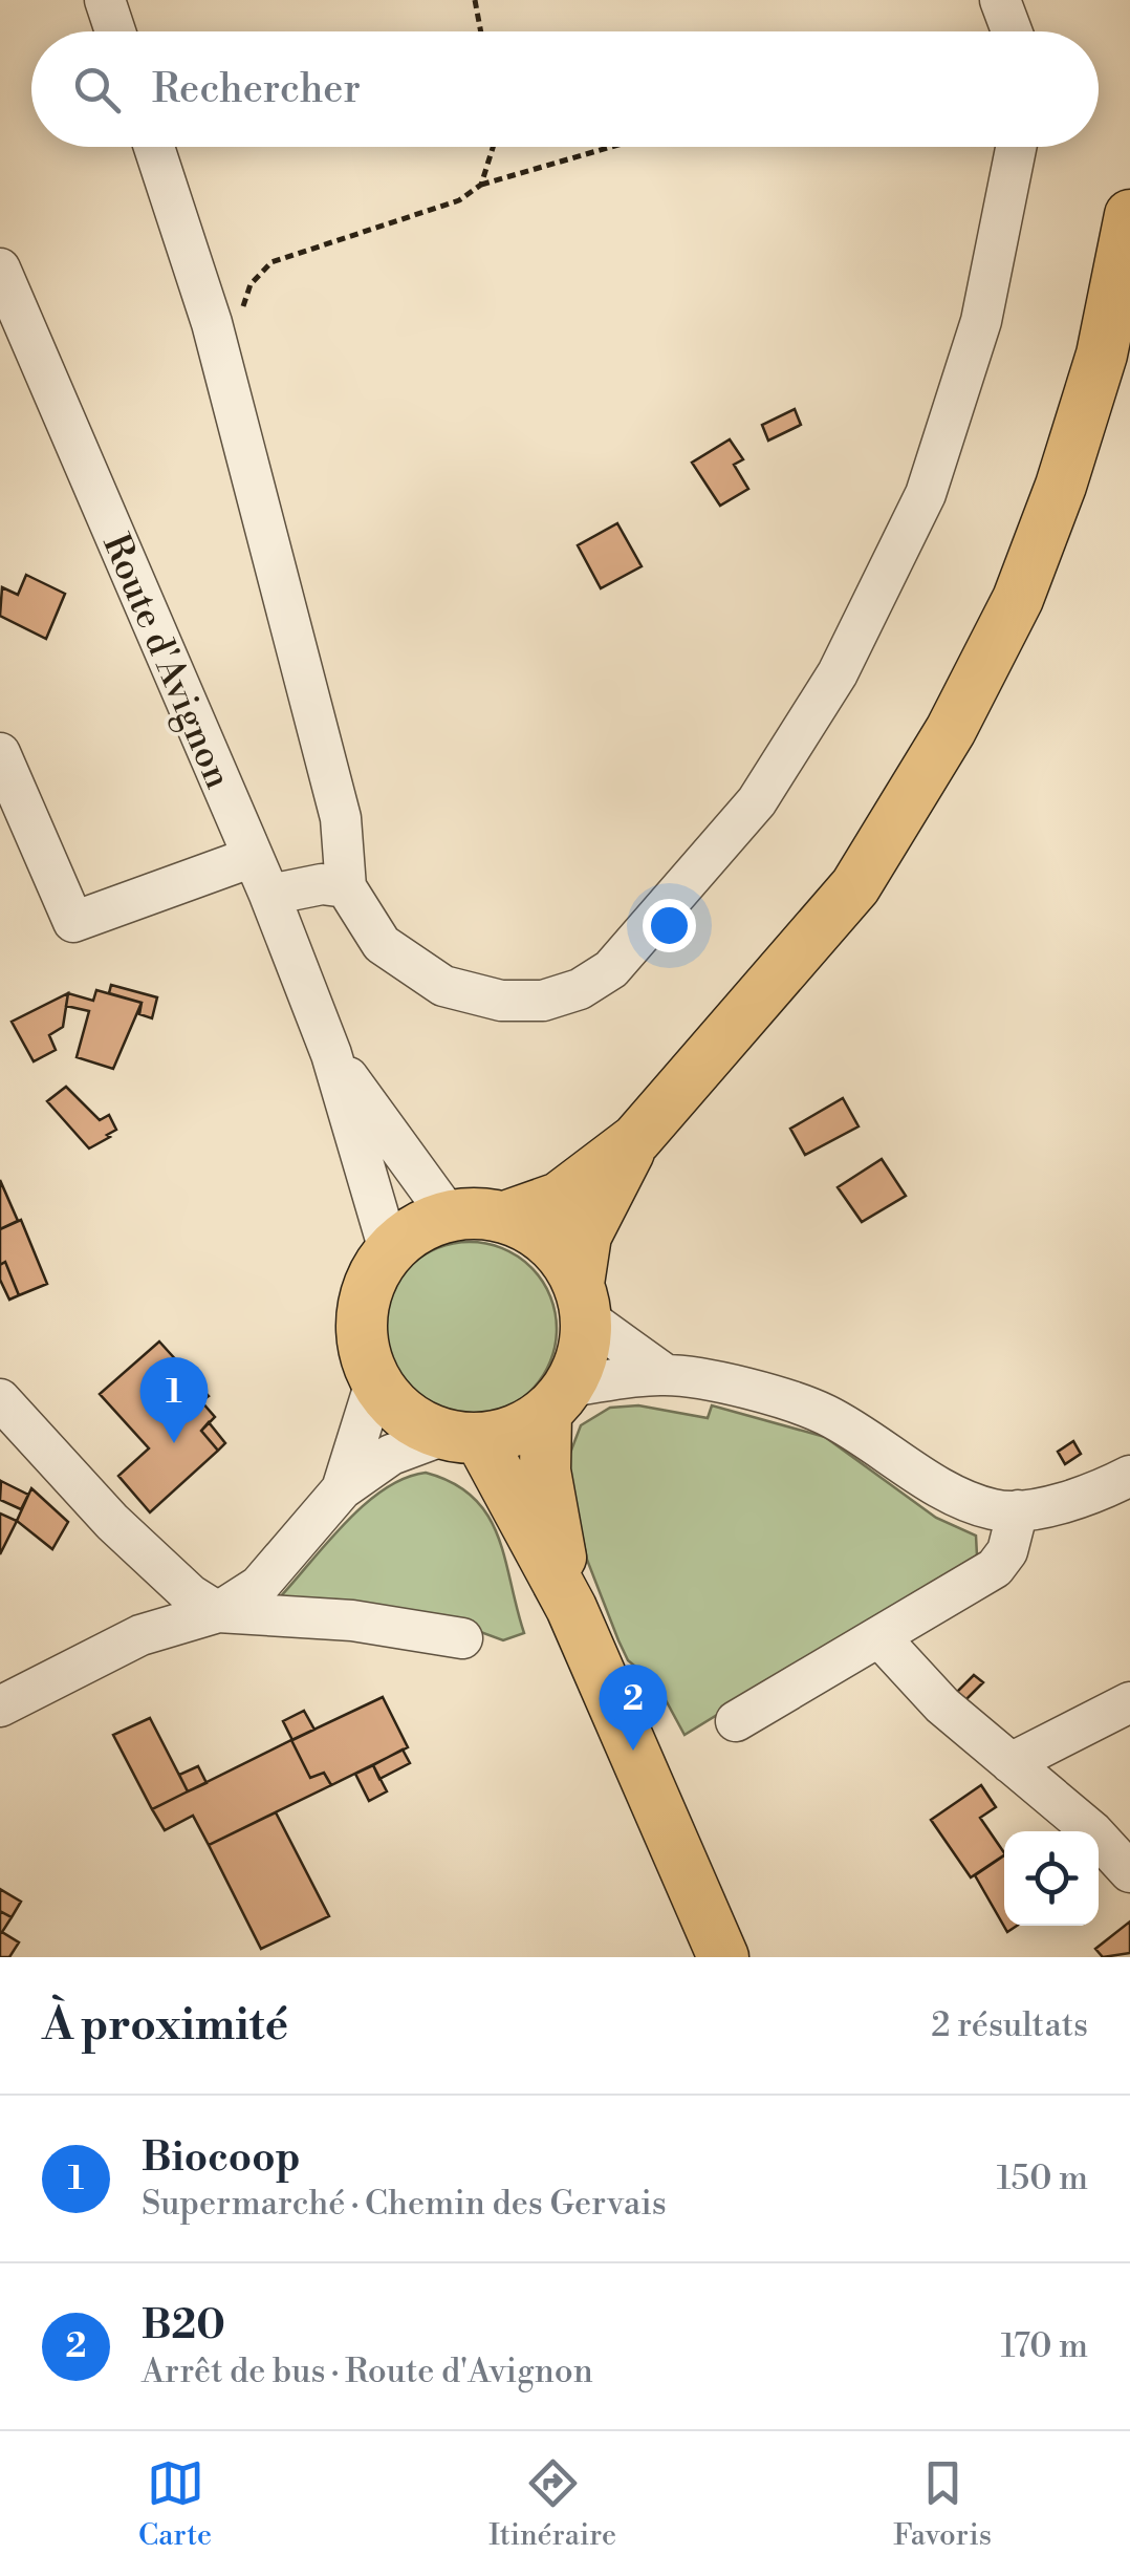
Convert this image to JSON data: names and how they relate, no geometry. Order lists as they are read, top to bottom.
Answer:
{
  "streets": {
    "street": ["Route d'Avignon"]
  },
  "page": {
    "search": "Rechercher",
    "pins": ["1", "2"],
    "heading": ["À proximité", "2 résultats"],
    "list": [
      {
        "mark": "1",
        "name": "Biocoop",
        "note": "Supermarché · Chemin des Gervais",
        "value": "150 m"
      },
      {
        "mark": "2",
        "name": "B20",
        "note": "Arrêt de bus · Route d'Avignon",
        "value": "170 m"
      }
    ],
    "nav": ["Carte", "Itinéraire", "Favoris"]
  }
}
